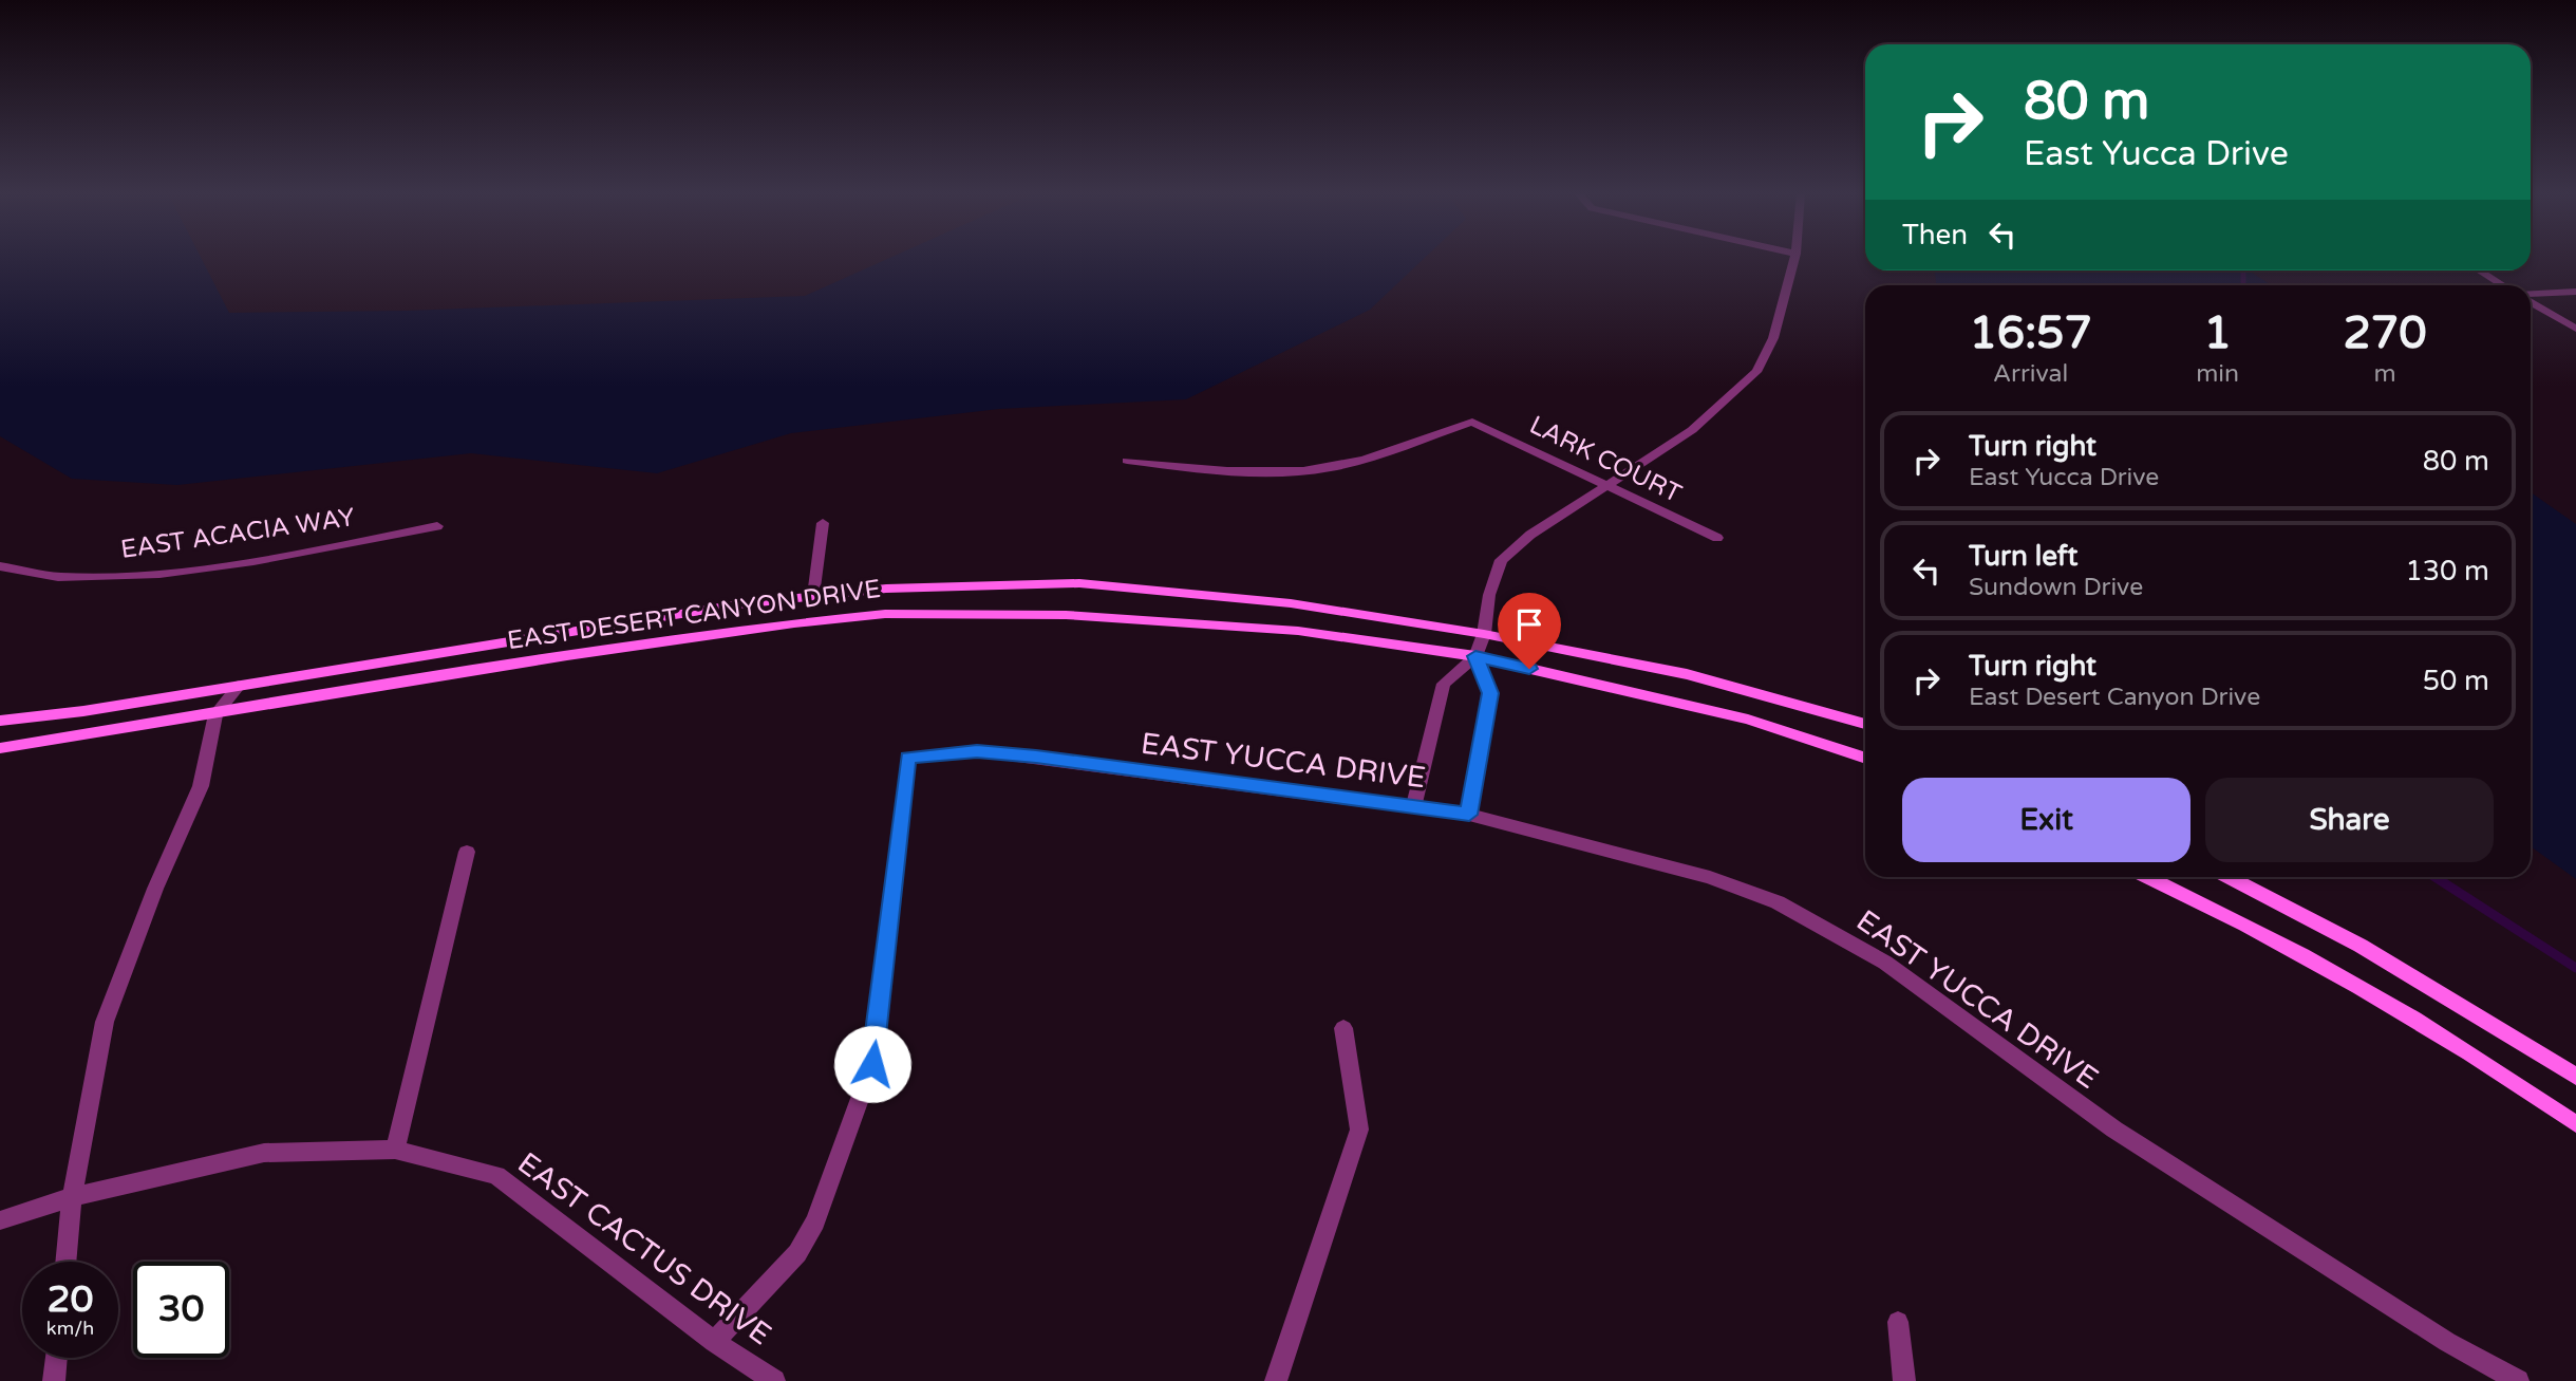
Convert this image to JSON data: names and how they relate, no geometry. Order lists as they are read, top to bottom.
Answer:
{
  "streets": {
    "street": [
      "LARK COURT",
      "EAST ACACIA WAY",
      "EAST DESERT CANYON DRIVE",
      "EAST YUCCA DRIVE",
      "EAST CACTUS DRIVE"
    ]
  },
  "crossings": [
    ["EAST YUCCA DRIVE", "EAST CACTUS DRIVE"]
  ],
  "page": {
    "turn": ["80 m", "East Yucca Drive"],
    "then": "Then",
    "eta": [
      "16:57",
      "Arrival",
      "1",
      "min",
      "270",
      "m"
    ],
    "list": [
      {
        "name": "Turn right",
        "note": "East Yucca Drive",
        "value": "80 m"
      },
      {
        "name": "Turn left",
        "note": "Sundown Drive",
        "value": "130 m"
      },
      {
        "name": "Turn right",
        "note": "East Desert Canyon Drive",
        "value": "50 m"
      }
    ],
    "buttons": ["Exit", "Share"],
    "speed": "20 km/h",
    "limit": "30"
  }
}
